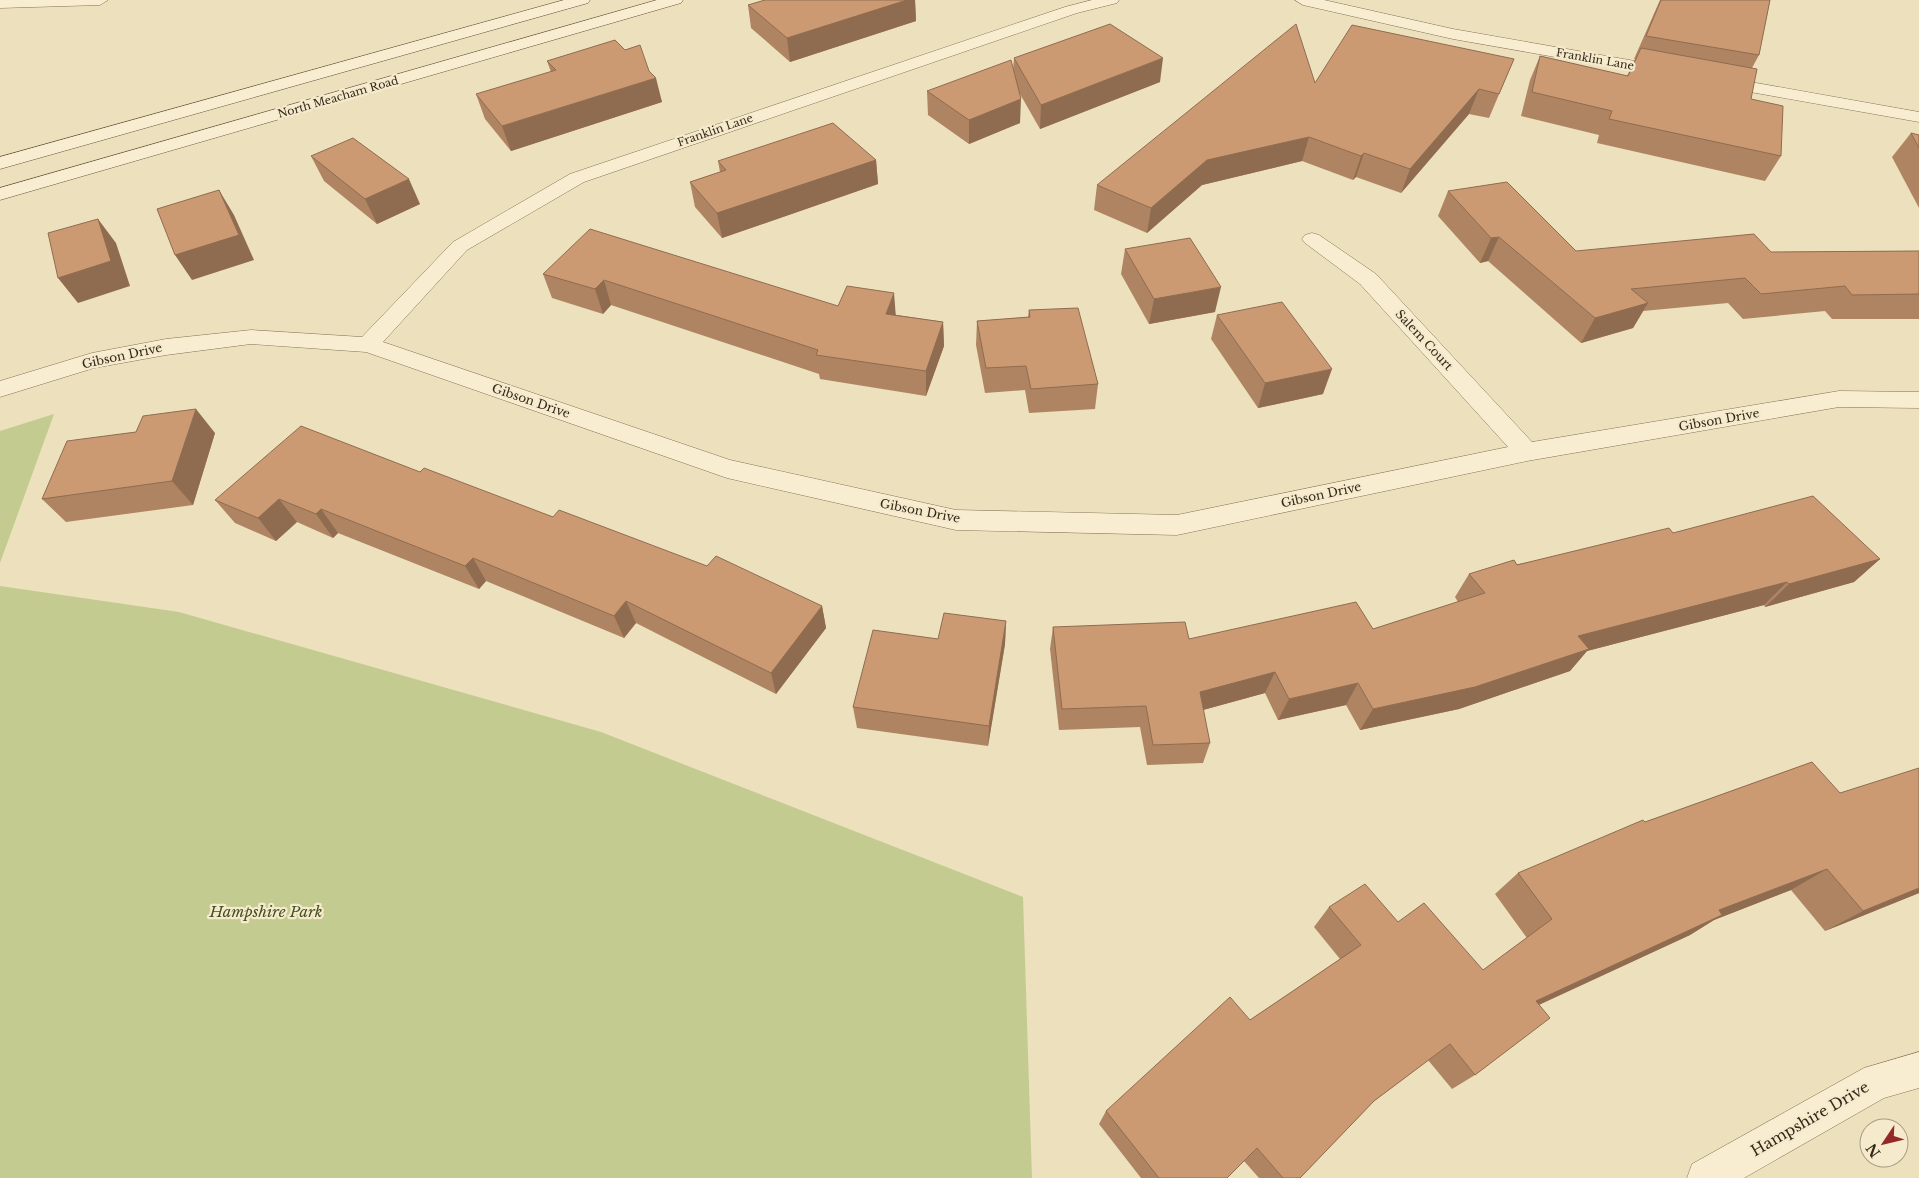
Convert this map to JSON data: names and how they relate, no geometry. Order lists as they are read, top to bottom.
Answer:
{
  "streets": {
    "street": [
      "Franklin Lane",
      "North Meacham Road",
      "Salem Court",
      "Gibson Drive",
      "Hampshire Drive"
    ]
  },
  "crossings": [
    ["Franklin Lane", "Gibson Drive"],
    ["Salem Court", "Gibson Drive"]
  ],
  "parks": ["Hampshire Park"],
  "north": "bottom left"
}
